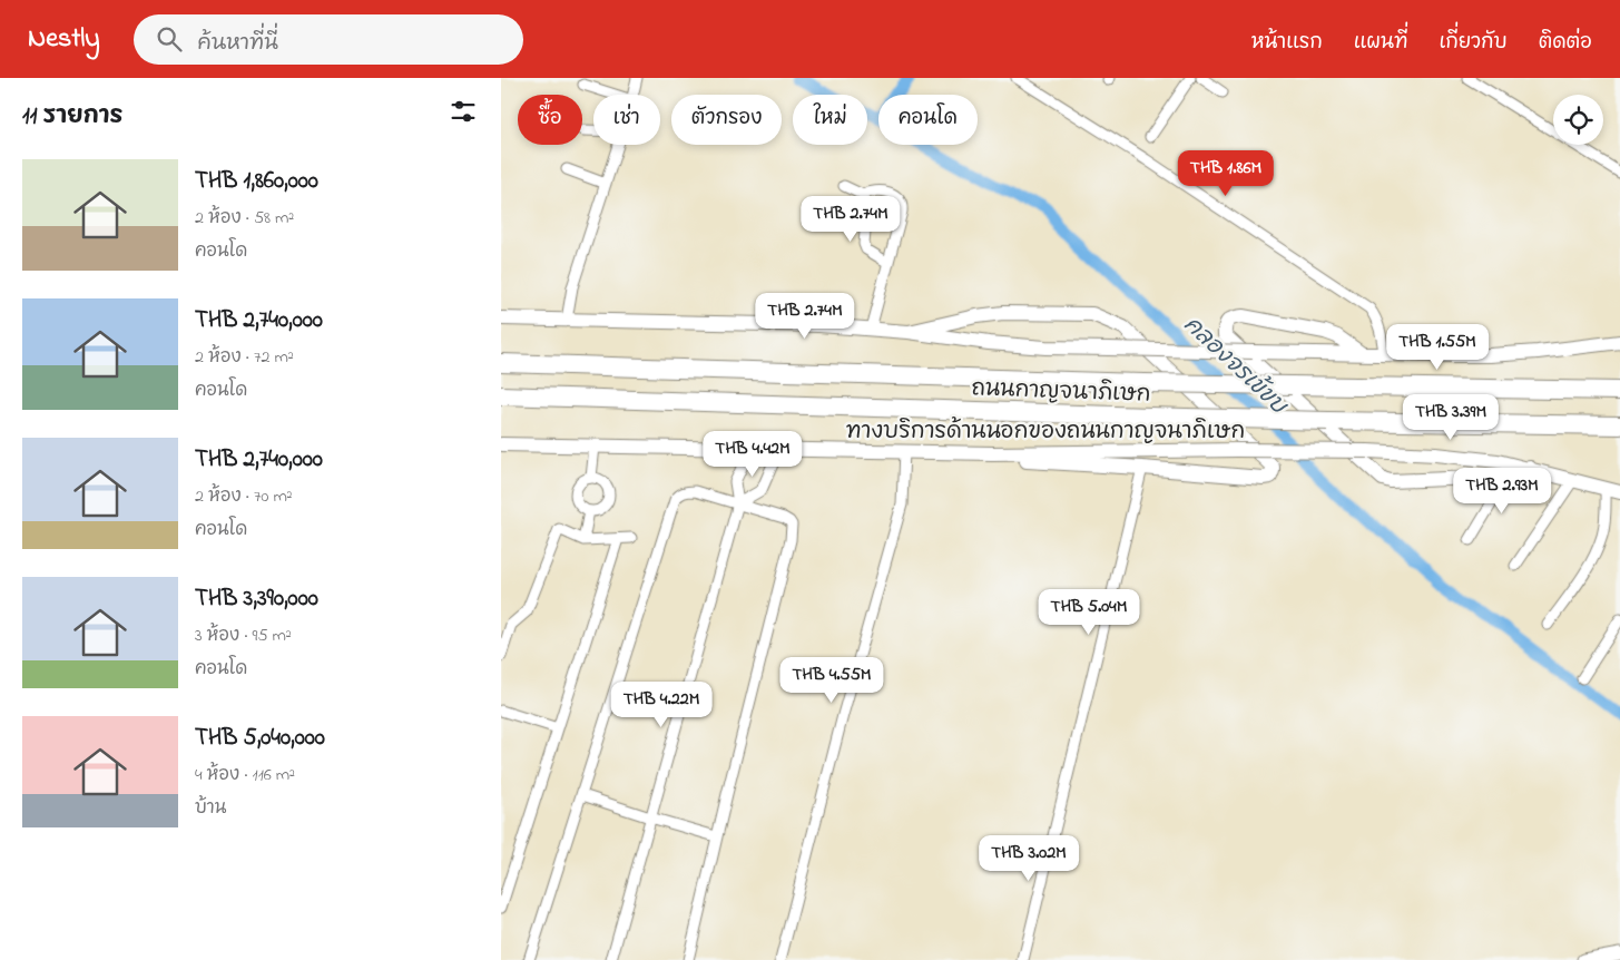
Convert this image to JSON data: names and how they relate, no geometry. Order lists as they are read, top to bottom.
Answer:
{
  "streets": {
    "highway": ["ถนนกาญจนาภิเษก"],
    "main road": ["ทางบริการด้านนอกของถนนกาญจนาภิเษก"]
  },
  "water": ["คลองจรเข้ขบ"],
  "page": {
    "header": "Nestly",
    "search": "ค้นหาที่นี่",
    "nav": [
      "หน้าแรก",
      "แผนที่",
      "เกี่ยวกับ",
      "ติดต่อ"
    ],
    "heading": "11 รายการ",
    "chip": [
      "ซื้อ",
      "เช่า",
      "ตัวกรอง",
      "ใหม่",
      "คอนโด"
    ],
    "list": [
      {
        "name": "THB 1,860,000",
        "note": "2 ห้อง · 58 m² · คอนโด"
      },
      {
        "name": "THB 2,740,000",
        "note": "2 ห้อง · 72 m² · คอนโด"
      },
      {
        "name": "THB 2,740,000",
        "note": "2 ห้อง · 70 m² · คอนโด"
      },
      {
        "name": "THB 3,390,000",
        "note": "3 ห้อง · 95 m² · คอนโด"
      },
      {
        "name": "THB 5,040,000",
        "note": "4 ห้อง · 116 m² · บ้าน"
      }
    ],
    "price": [
      "THB 1.86M",
      "THB 2.74M",
      "THB 2.74M",
      "THB 1.55M",
      "THB 3.39M",
      "THB 4.42M",
      "THB 2.93M",
      "THB 5.04M",
      "THB 4.55M",
      "THB 4.22M",
      "THB 3.02M"
    ]
  }
}
